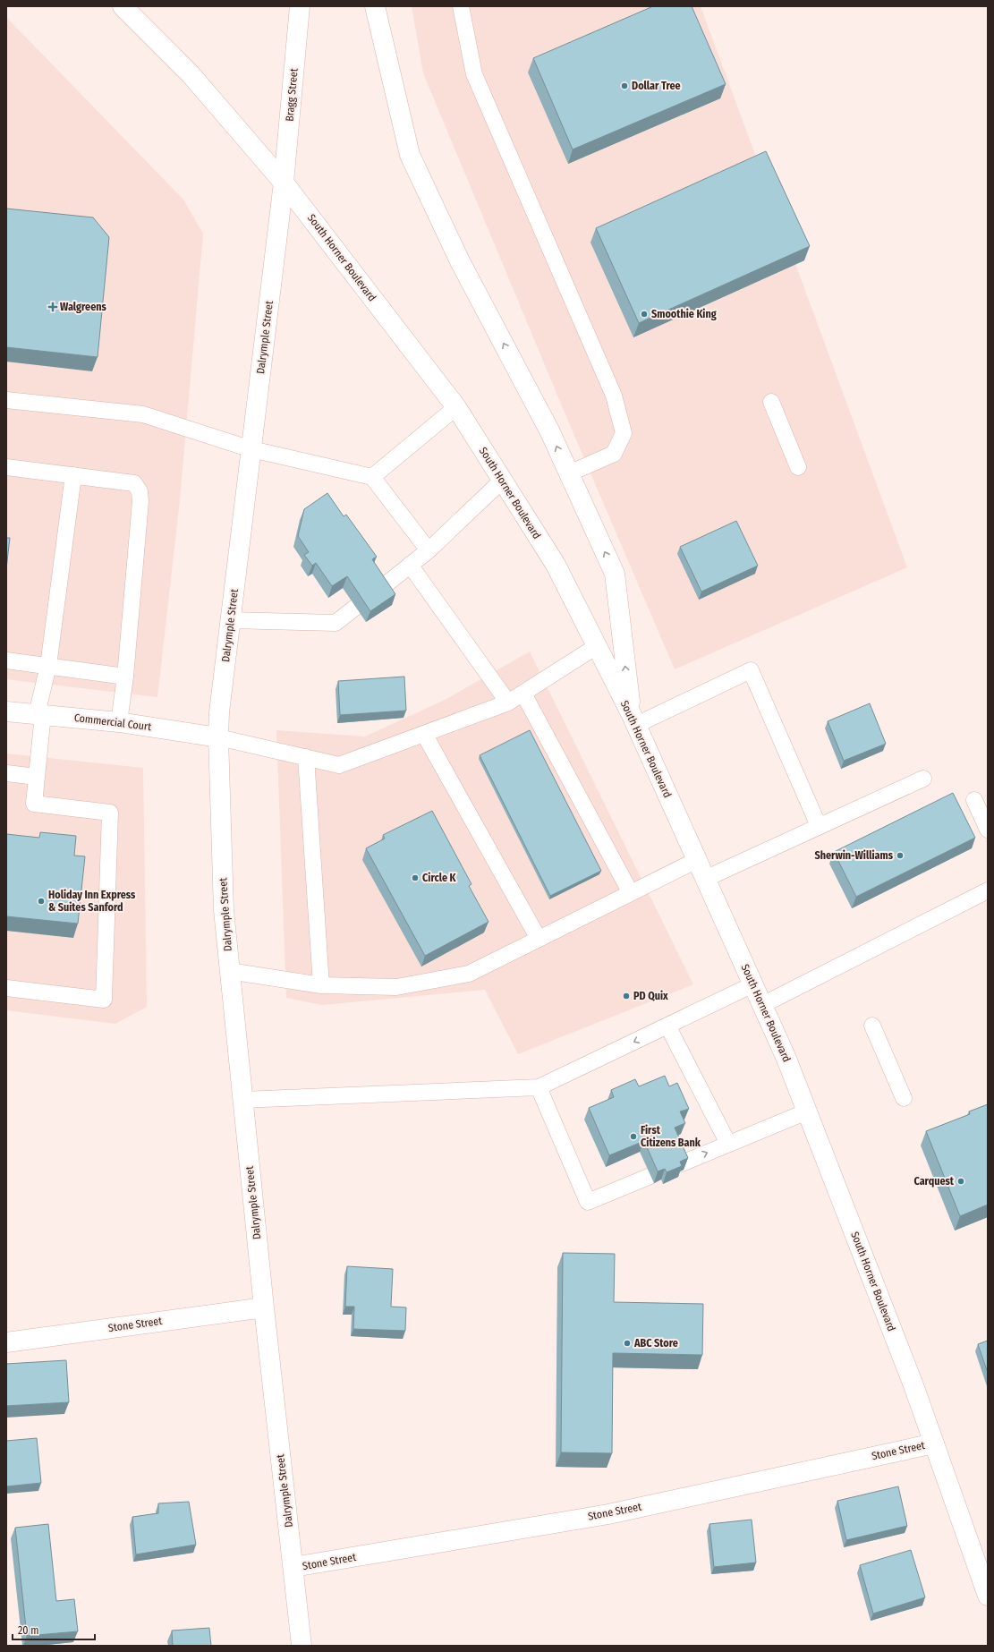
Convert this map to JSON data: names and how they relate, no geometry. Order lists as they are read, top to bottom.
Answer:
{
  "streets": {
    "street": [
      "Bragg Street",
      "South Horner Boulevard",
      "Dalrymple Street",
      "Commercial Court",
      "Stone Street"
    ]
  },
  "crossings": [
    ["Bragg Street", "South Horner Boulevard"],
    ["Bragg Street", "Dalrymple Street"],
    ["South Horner Boulevard", "Dalrymple Street"],
    ["South Horner Boulevard", "Stone Street"],
    ["Dalrymple Street", "Commercial Court"],
    ["Dalrymple Street", "Stone Street"]
  ],
  "places": {
    "other": [
      "Dollar Tree",
      "Smoothie King",
      "Sherwin-Williams",
      "Circle K",
      "Holiday Inn Express & Suites Sanford",
      "PD Quix",
      "First Citizens Bank",
      "Carquest",
      "ABC Store"
    ],
    "health": ["Walgreens"]
  },
  "scale_bar": "20 m"
}
